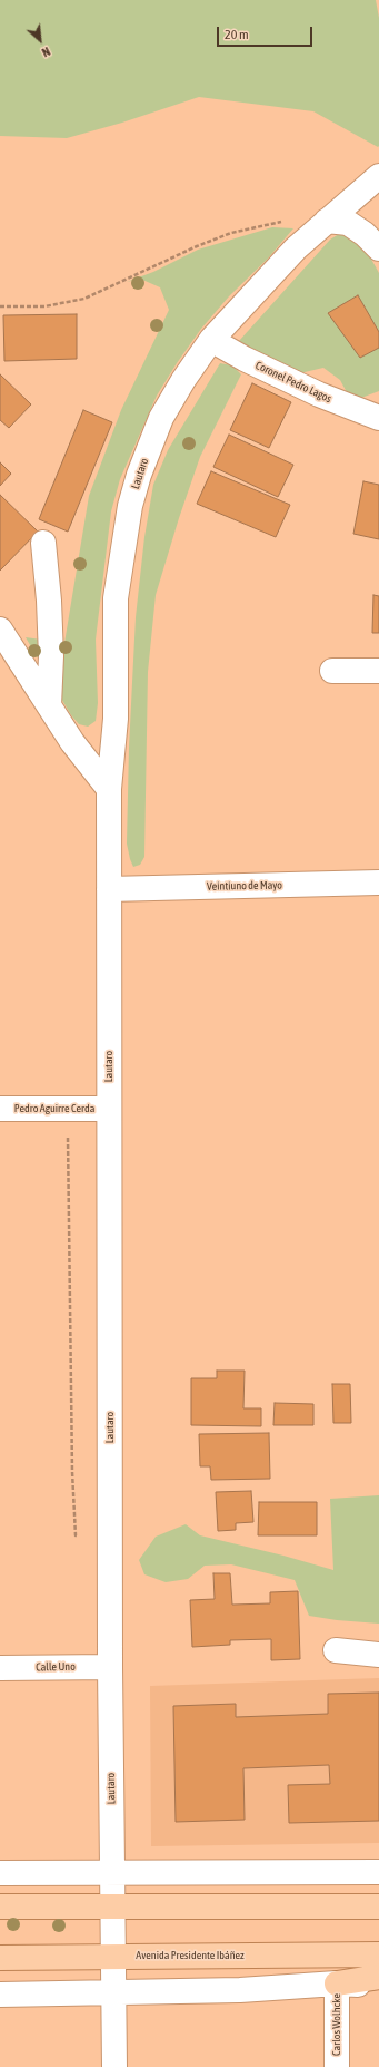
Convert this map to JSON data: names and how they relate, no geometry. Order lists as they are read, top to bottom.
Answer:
{
  "streets": {
    "main road": ["Avenida Presidente Ibáñez"],
    "street": [
      "Coronel Pedro Lagos",
      "Lautaro",
      "Veintiuno de Mayo",
      "Pedro Aguirre Cerda",
      "Calle Uno",
      "Carlos Wolhcke"
    ]
  },
  "crossings": [
    ["Coronel Pedro Lagos", "Lautaro"],
    ["Lautaro", "Veintiuno de Mayo"],
    ["Lautaro", "Pedro Aguirre Cerda"],
    ["Lautaro", "Calle Uno"],
    ["Lautaro", "Avenida Presidente Ibáñez"]
  ],
  "scale_bar": "20 m",
  "north": "bottom right"
}
